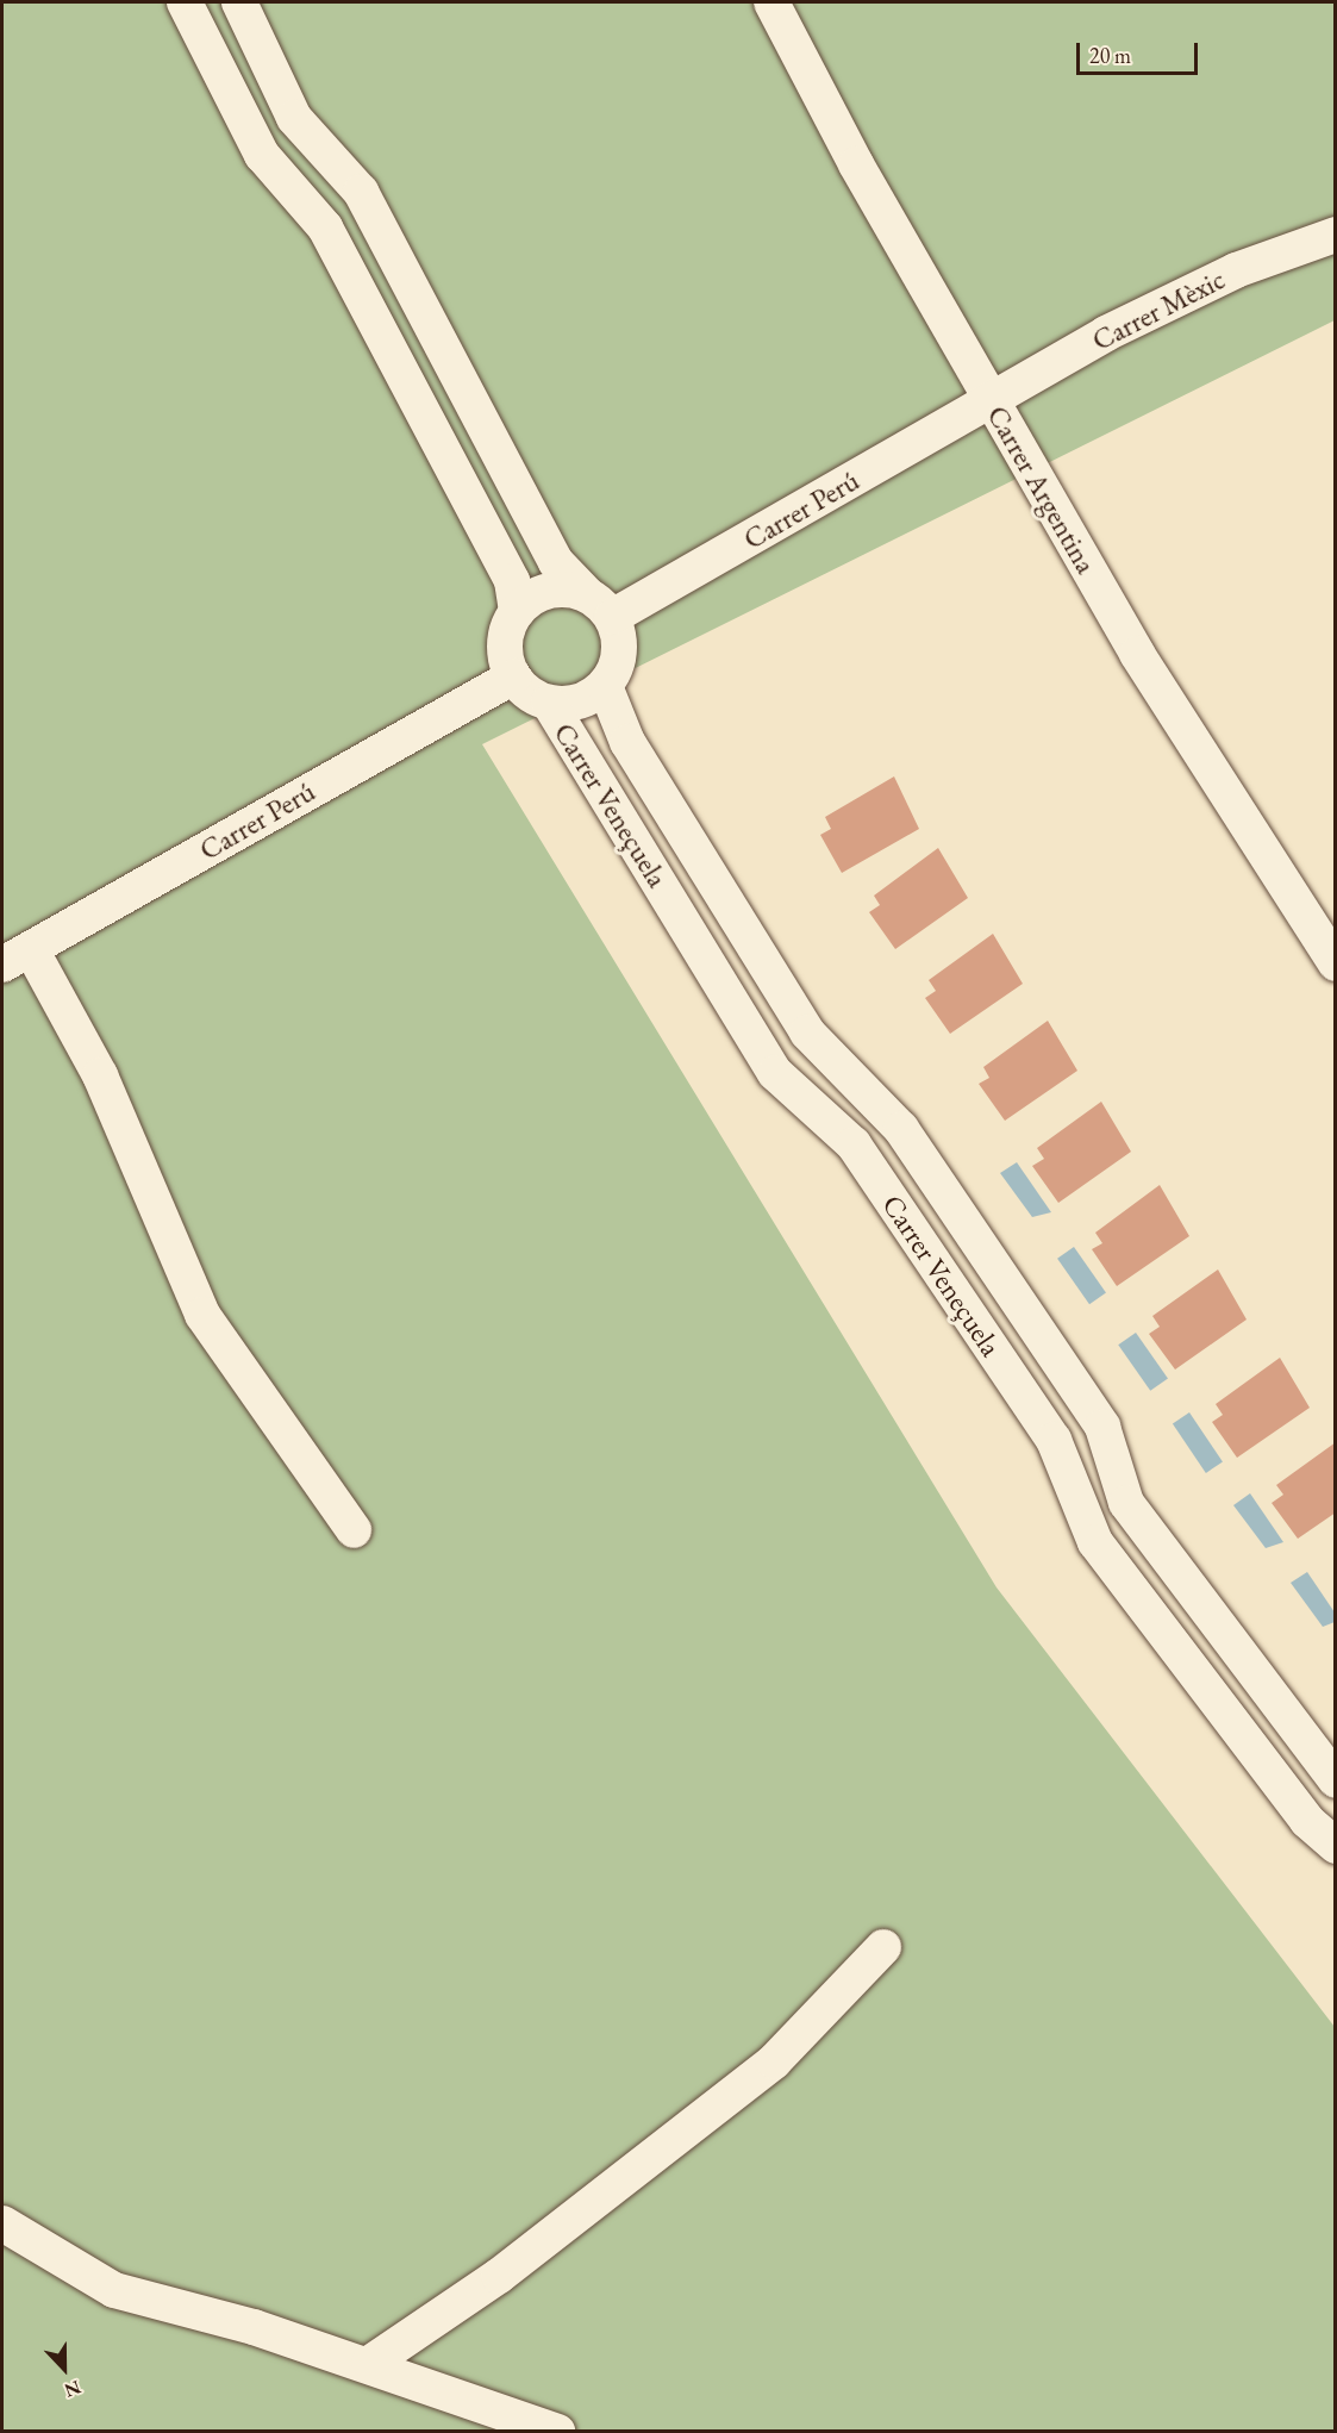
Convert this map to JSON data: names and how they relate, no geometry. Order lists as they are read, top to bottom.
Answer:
{
  "streets": {
    "street": [
      "Carrer Mèxic",
      "Carrer Argentina",
      "Carrer Perú",
      "Carrer Veneçuela"
    ]
  },
  "crossings": [
    ["Carrer Mèxic", "Carrer Argentina"],
    ["Carrer Mèxic", "Carrer Perú"],
    ["Carrer Argentina", "Carrer Perú"],
    ["Carrer Perú", "Carrer Veneçuela"]
  ],
  "scale_bar": "20 m",
  "north": "bottom"
}
